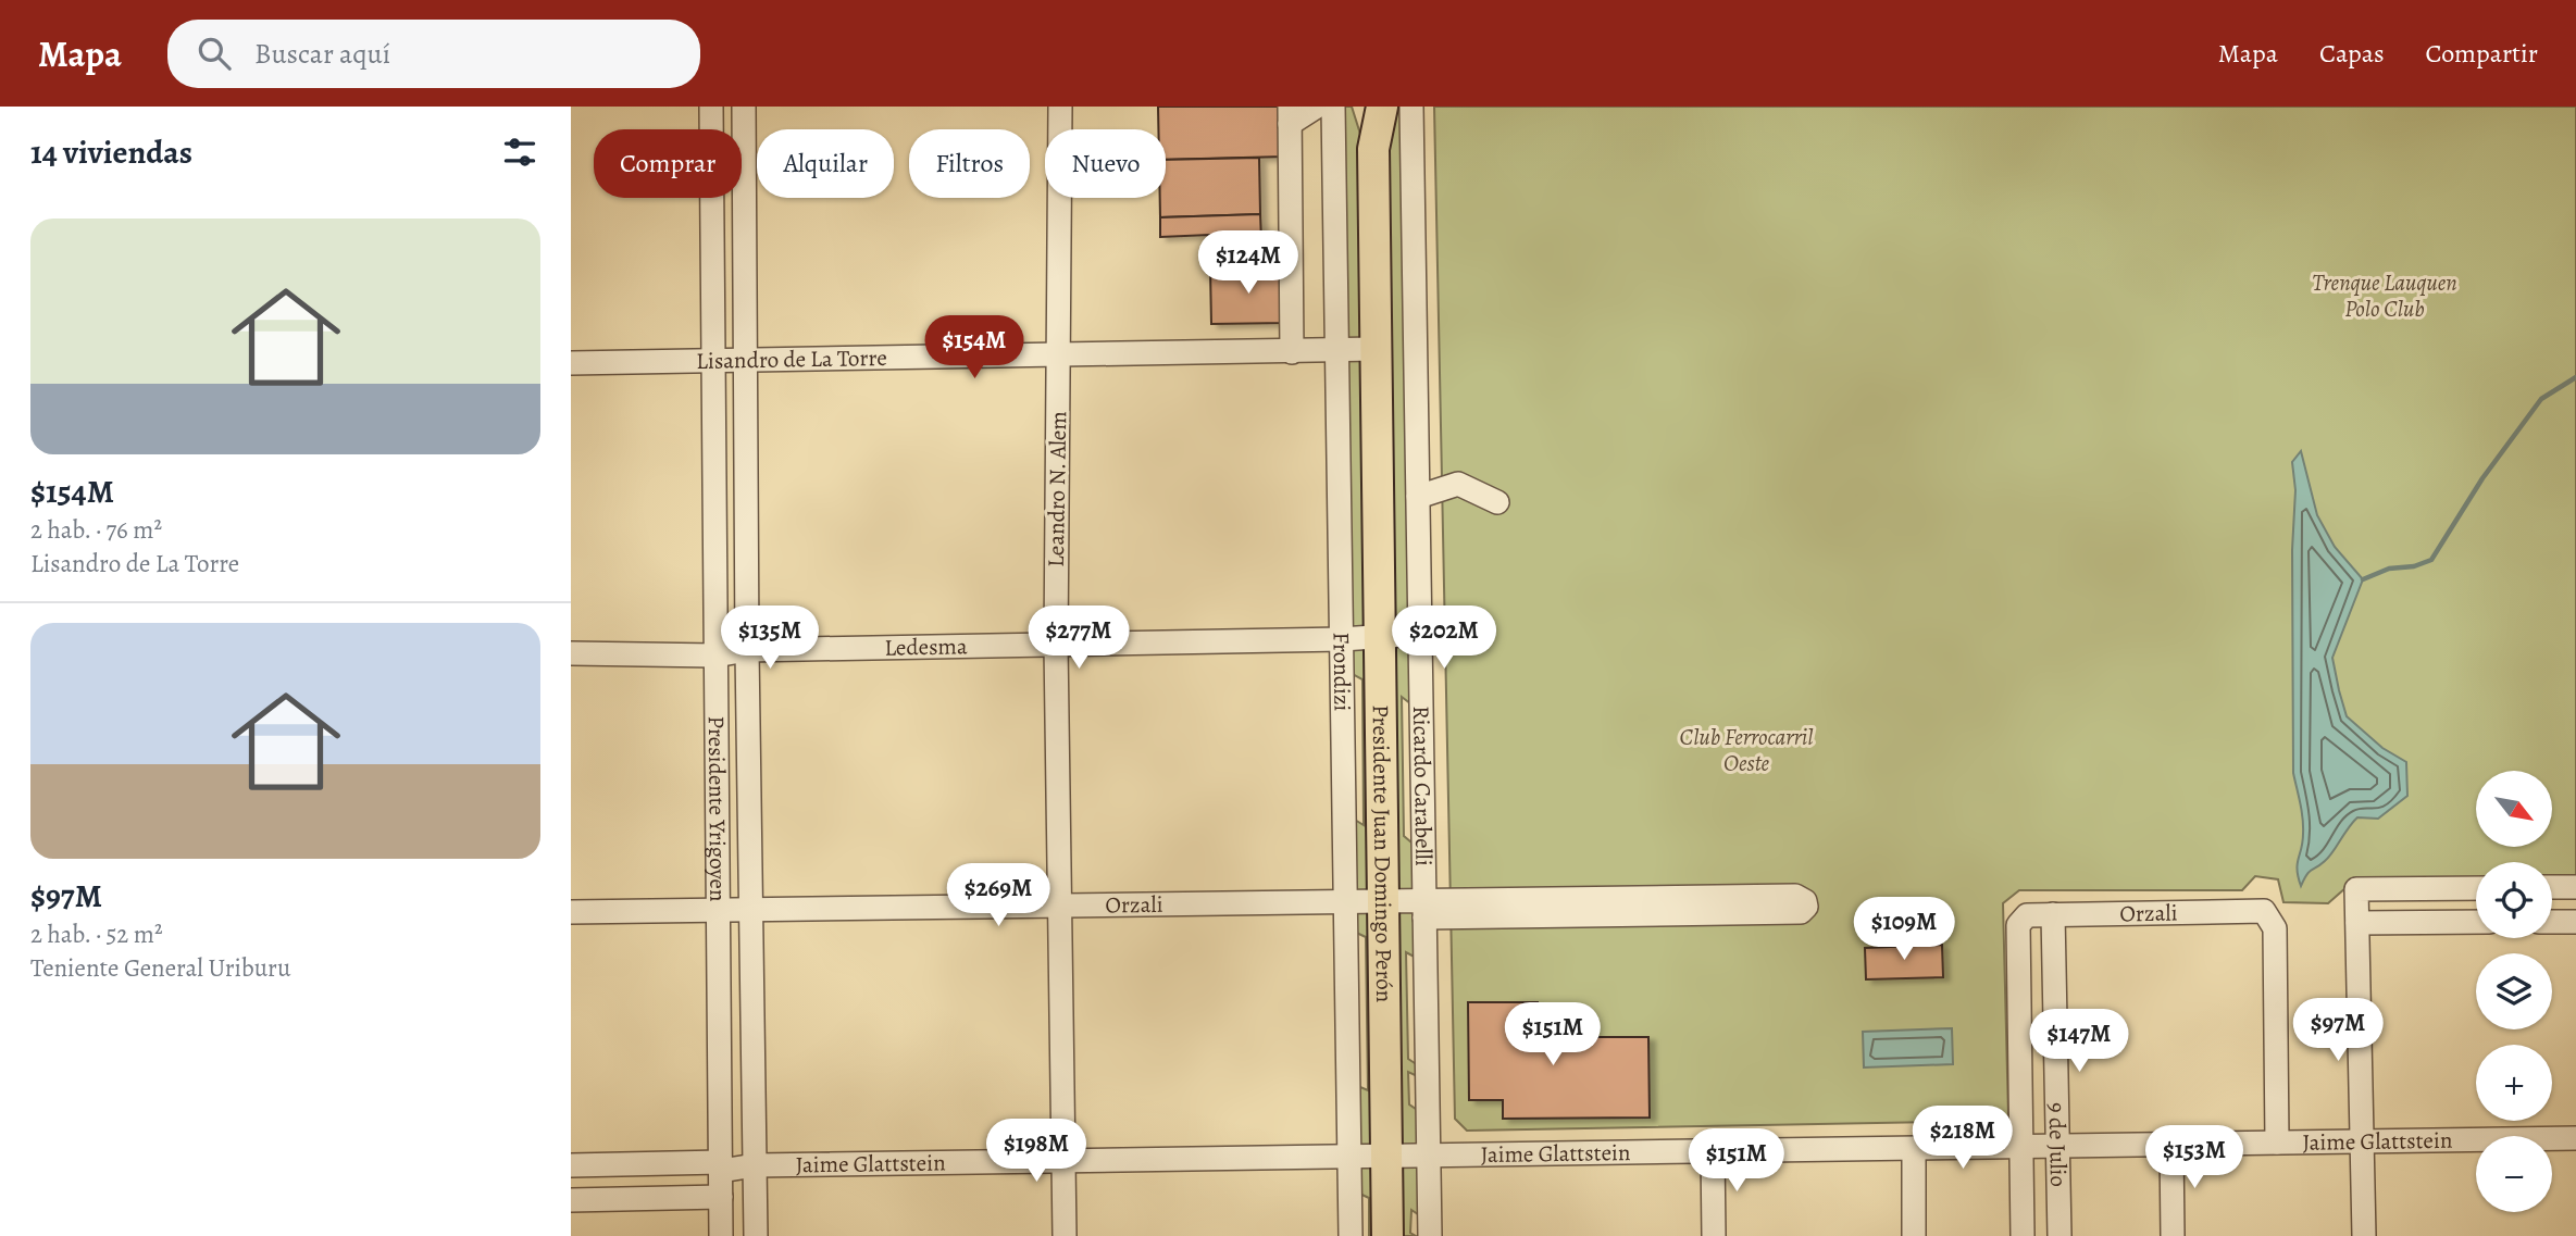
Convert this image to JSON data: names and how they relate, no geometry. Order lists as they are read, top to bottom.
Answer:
{
  "streets": {
    "main road": ["Presidente Juan Domingo Perón"],
    "street": [
      "Lisandro de La Torre",
      "Leandro N. Alem",
      "Ledesma",
      "Frondizi",
      "Ricardo Carabelli",
      "Presidente Yrigoyen",
      "Orzali",
      "Jaime Glattstein",
      "9 de Julio"
    ]
  },
  "crossings": [
    ["Lisandro de La Torre", "Leandro N. Alem"],
    ["Lisandro de La Torre", "Frondizi"],
    ["Lisandro de La Torre", "Presidente Yrigoyen"],
    ["Lisandro de La Torre", "Presidente Juan Domingo Perón"],
    ["Leandro N. Alem", "Ledesma"],
    ["Leandro N. Alem", "Orzali"],
    ["Leandro N. Alem", "Jaime Glattstein"],
    ["Ledesma", "Frondizi"],
    ["Ledesma", "Ricardo Carabelli"],
    ["Ledesma", "Presidente Yrigoyen"],
    ["Ledesma", "Presidente Juan Domingo Perón"],
    ["Frondizi", "Orzali"],
    ["Frondizi", "Jaime Glattstein"],
    ["Ricardo Carabelli", "Orzali"],
    ["Ricardo Carabelli", "Jaime Glattstein"],
    ["Presidente Yrigoyen", "Orzali"],
    ["Presidente Yrigoyen", "Jaime Glattstein"],
    ["Presidente Juan Domingo Perón", "Orzali"],
    ["Presidente Juan Domingo Perón", "Jaime Glattstein"],
    ["Orzali", "Jaime Glattstein"],
    ["Orzali", "9 de Julio"],
    ["Jaime Glattstein", "9 de Julio"]
  ],
  "parks": ["Trenque Lauquen Polo Club", "Club Ferrocarril Oeste"],
  "north": "bottom right",
  "page": {
    "header": "Mapa",
    "search": "Buscar aquí",
    "nav": ["Mapa", "Capas", "Compartir"],
    "heading": "14 viviendas",
    "chip": [
      "Comprar",
      "Alquilar",
      "Filtros",
      "Nuevo"
    ],
    "list": [
      {
        "name": "$154M",
        "note": "2 hab. · 76 m² · Lisandro de La Torre"
      },
      {
        "name": "$97M",
        "note": "2 hab. · 52 m² · Teniente General Uriburu"
      }
    ],
    "price": [
      "$124M",
      "$154M",
      "$135M",
      "$277M",
      "$202M",
      "$269M",
      "$109M",
      "$97M",
      "$151M",
      "$147M",
      "$218M",
      "$198M",
      "$153M",
      "$151M"
    ],
    "map_buttons": ["+", "−"]
  }
}
